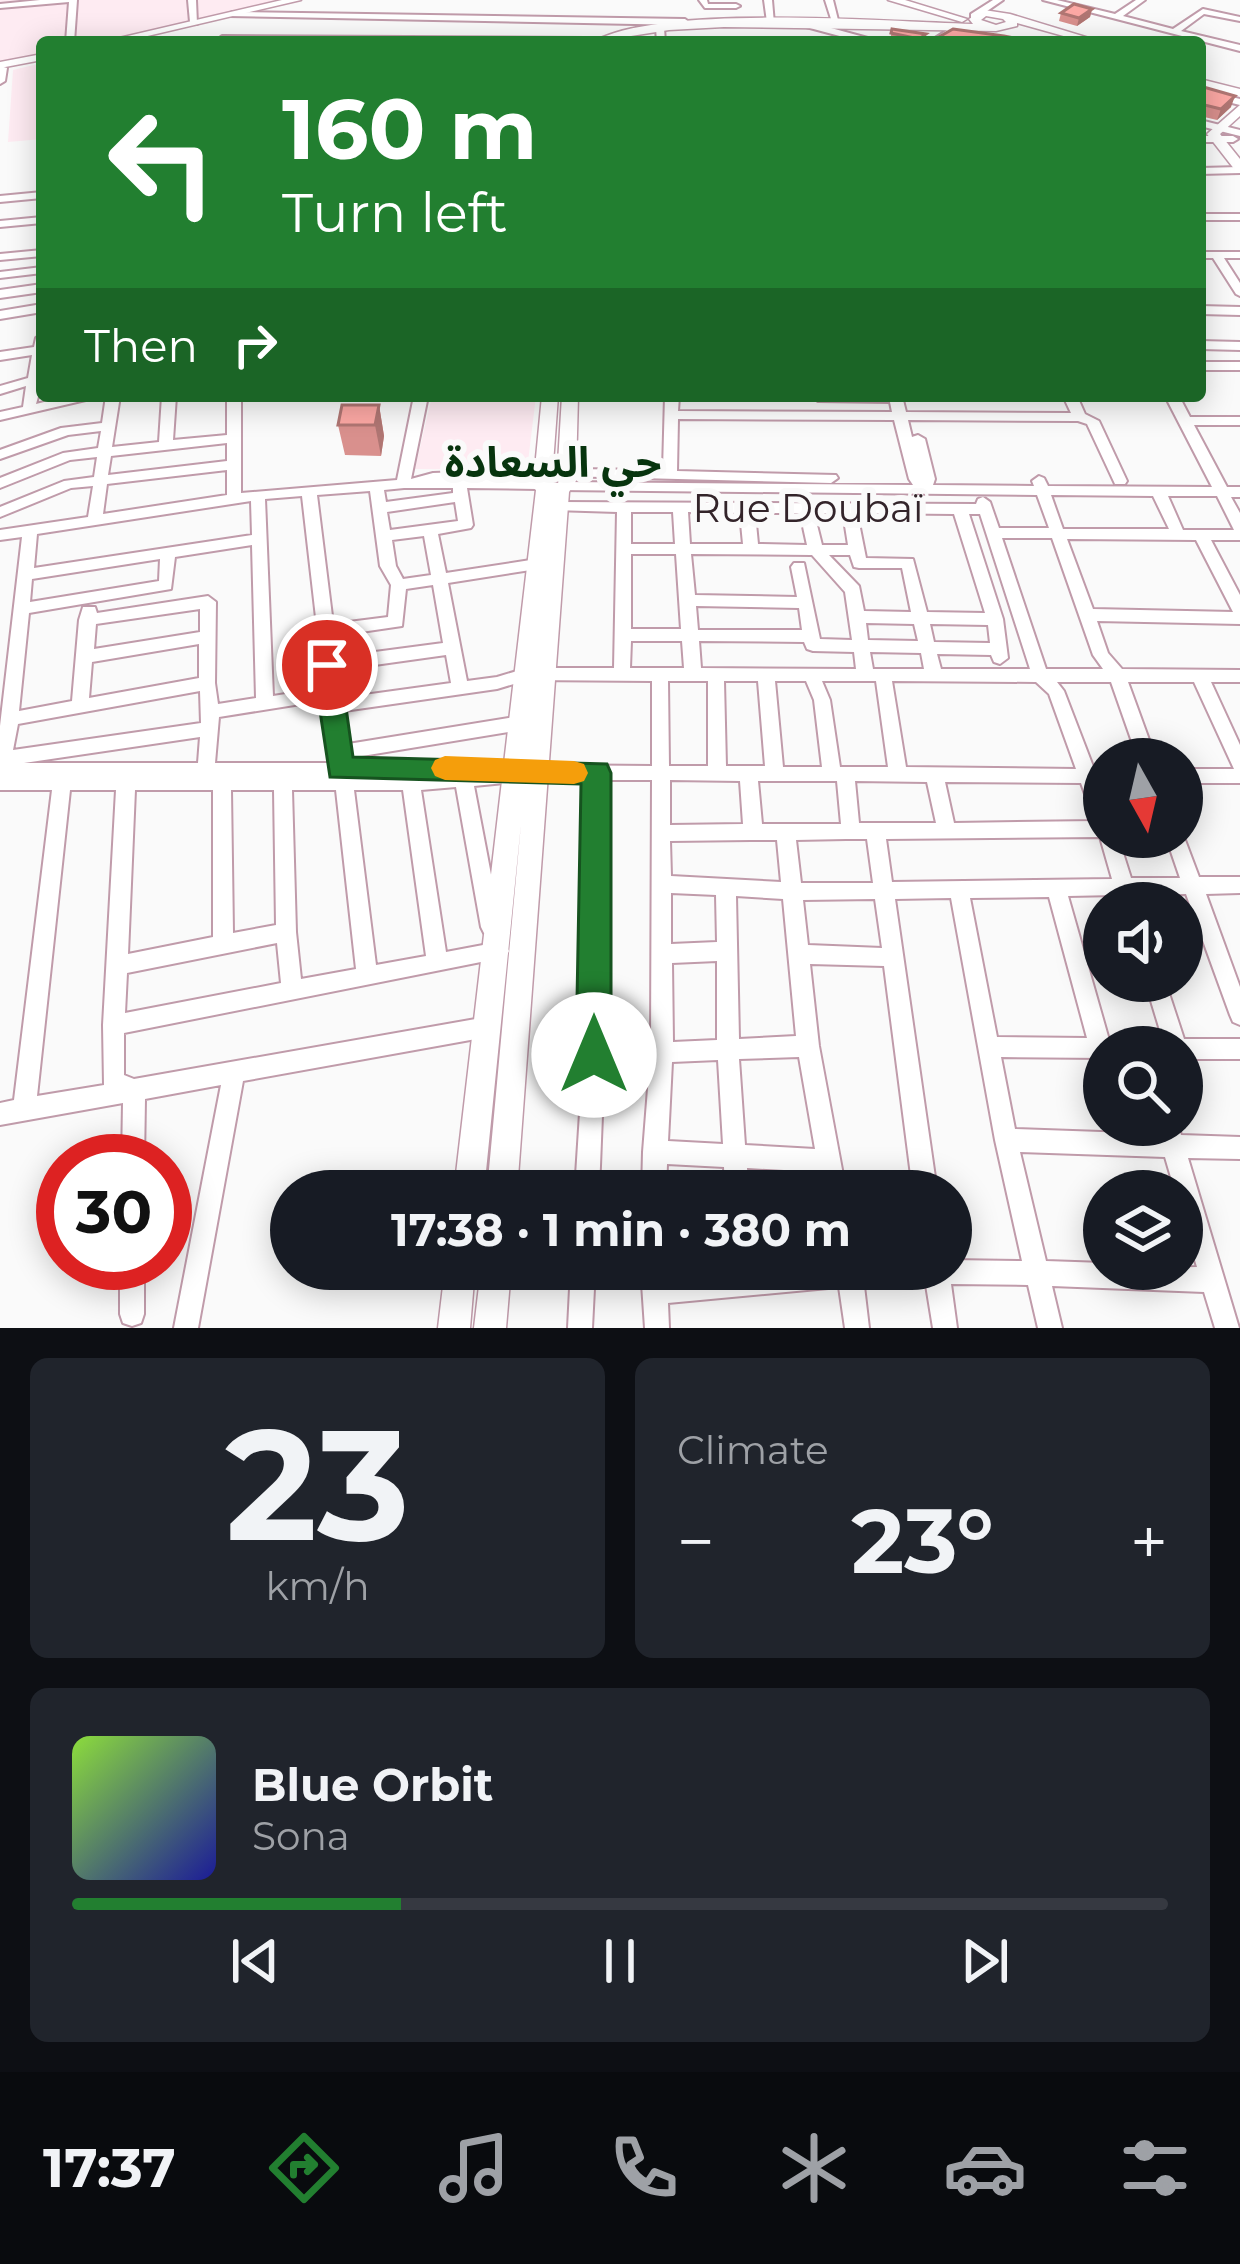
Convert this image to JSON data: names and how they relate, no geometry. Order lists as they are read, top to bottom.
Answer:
{
  "streets": {
    "street": ["Rue Doubaï"]
  },
  "districts": ["حي السعادة"],
  "north": "bottom",
  "page": {
    "turn": ["160 m", "Turn left"],
    "then": "Then",
    "limit": "30",
    "trip": "17:38 · 1 min · 380 m",
    "tile": [
      ["23", "km/h"],
      "Climate"
    ],
    "heat": ["−", "23°", "+"],
    "song": ["Blue Orbit", "Sona"],
    "tabs": "17:37"
  }
}
